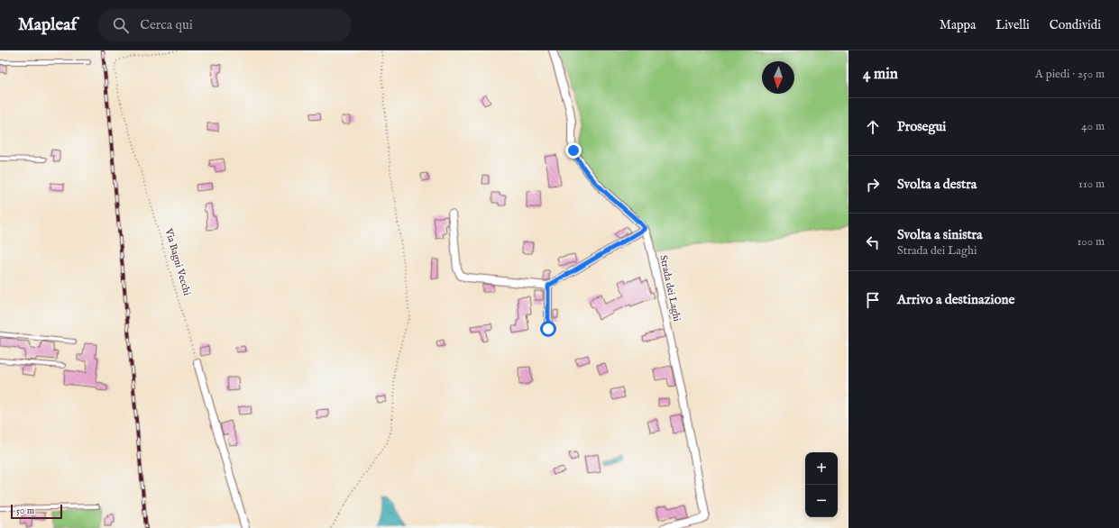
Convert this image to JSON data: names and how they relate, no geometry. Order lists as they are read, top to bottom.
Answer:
{
  "streets": {
    "street": ["Strada dei Laghi"],
    "path": ["Via Bagni Vecchi"]
  },
  "scale_bar": "50 m",
  "north": "bottom",
  "page": {
    "header": "Mapleaf",
    "search": "Cerca qui",
    "nav": ["Mappa", "Livelli", "Condividi"],
    "heading": ["4 min", "A piedi · 250 m"],
    "list": [
      ["Prosegui", "40 m"],
      ["Svolta a destra", "110 m"],
      ["Svolta a sinistra", "Strada dei Laghi", "100 m"],
      "Arrivo a destinazione"
    ],
    "map_buttons": ["+", "−"],
    "scale": "50 m"
  }
}
